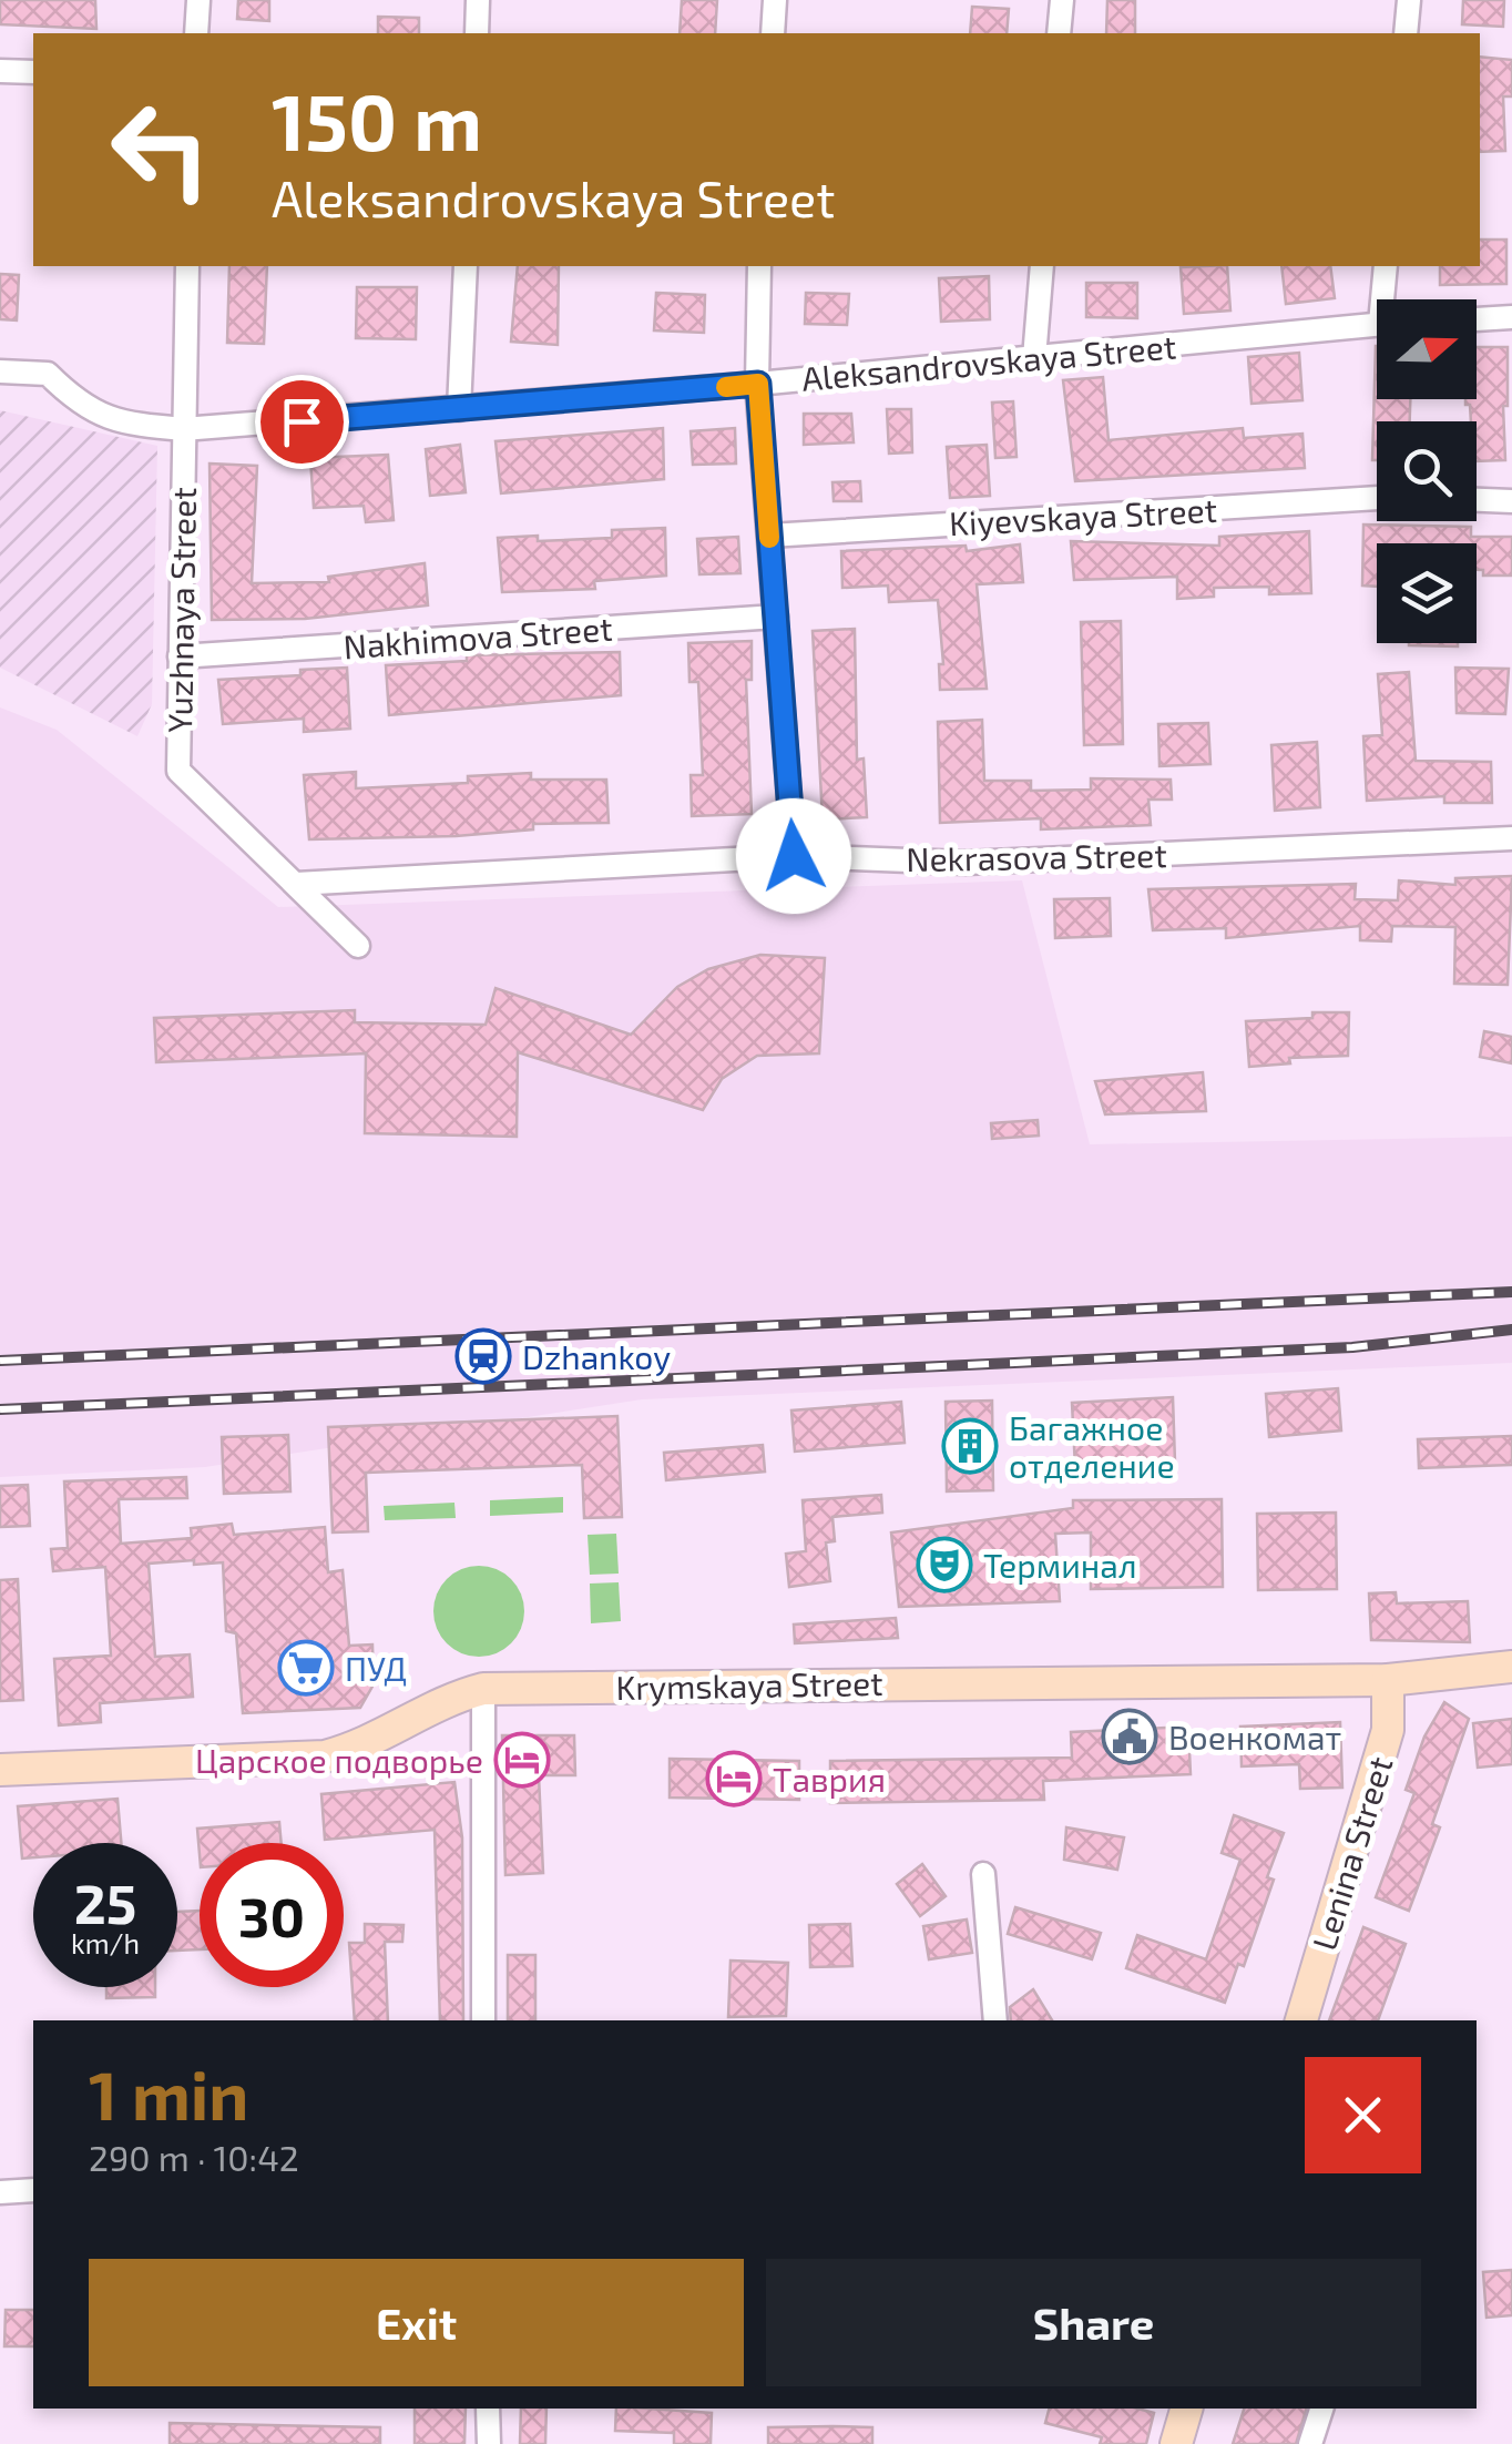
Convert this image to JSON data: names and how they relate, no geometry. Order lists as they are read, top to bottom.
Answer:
{
  "streets": {
    "main road": ["Krymskaya Street", "Lenina Street"],
    "street": [
      "Aleksandrovskaya Street",
      "Kiyevskaya Street",
      "Yuzhnaya Street",
      "Nakhimova Street",
      "Nekrasova Street"
    ]
  },
  "crossings": [
    ["Aleksandrovskaya Street", "Yuzhnaya Street"],
    ["Yuzhnaya Street", "Nakhimova Street"],
    ["Yuzhnaya Street", "Nekrasova Street"],
    ["Krymskaya Street", "Lenina Street"]
  ],
  "places": {
    "station": ["Dzhankoy"],
    "building": ["Багажное отделение"],
    "theatre": ["Терминал"],
    "supermarket": ["ПУД"],
    "public building": ["Военкомат"],
    "hotel": ["Царское подворье", "Таврия"]
  },
  "north": "right",
  "page": {
    "turn": ["150 m", "Aleksandrovskaya Street"],
    "speed": "25 km/h",
    "limit": "30",
    "heading": ["1 min", "290 m · 10:42"],
    "buttons": ["Exit", "Share"]
  }
}
